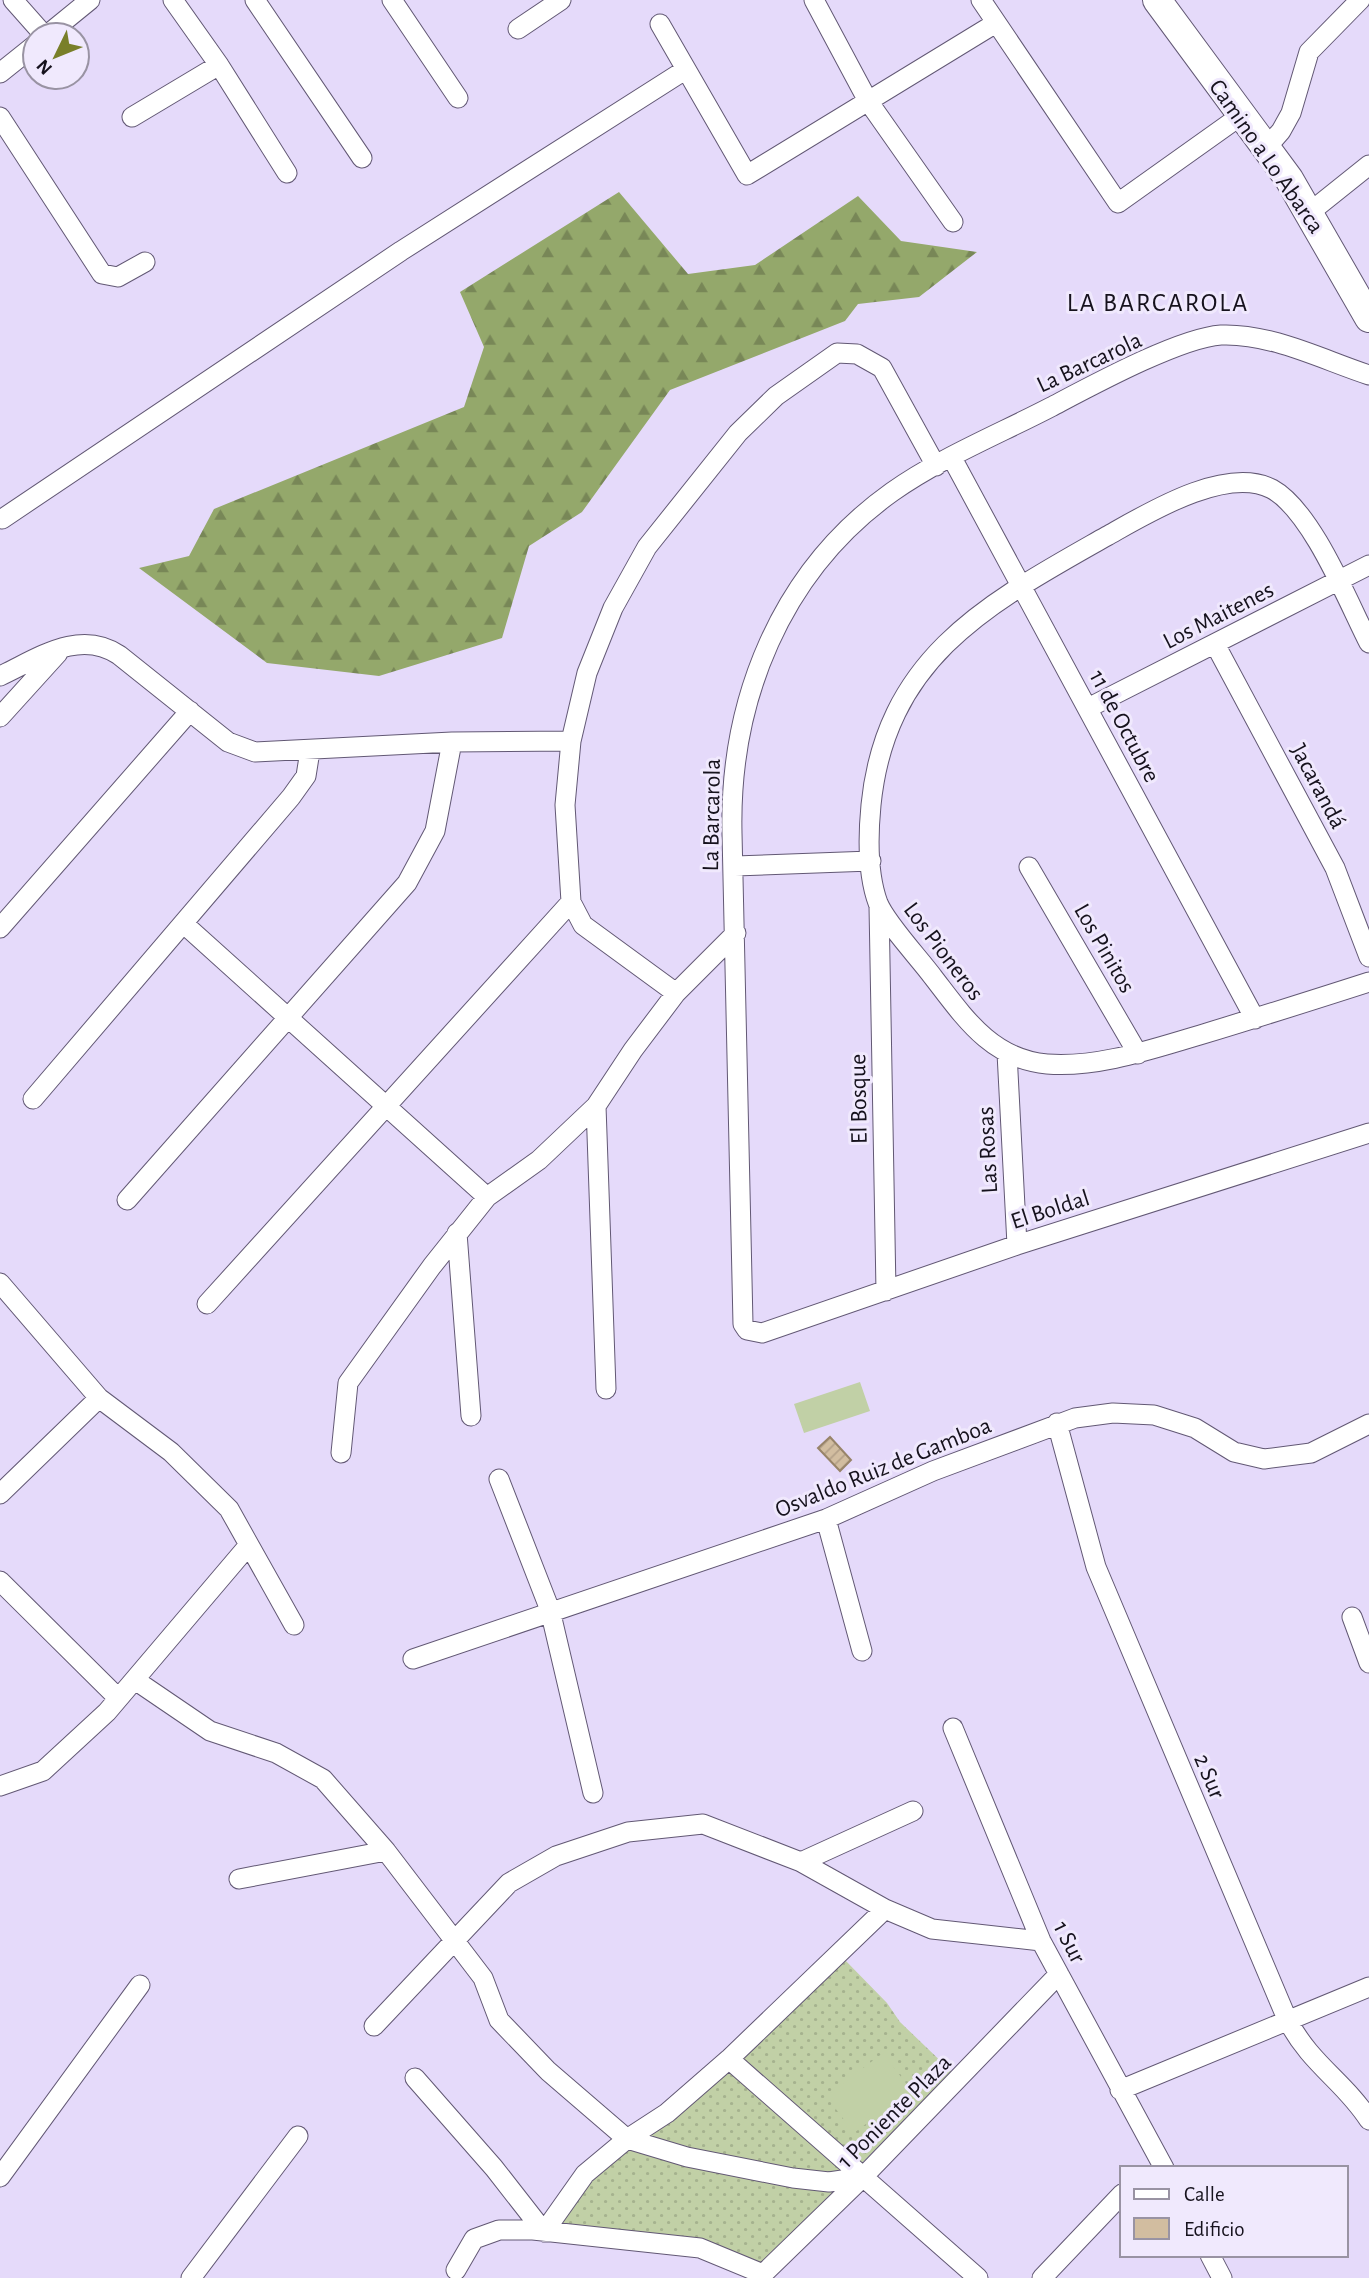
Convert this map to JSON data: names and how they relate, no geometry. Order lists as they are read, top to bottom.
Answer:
{
  "streets": {
    "main road": ["Camino a Lo Abarca"],
    "street": [
      "La Barcarola",
      "Los Maitenes",
      "11 de Octubre",
      "Jacarandá",
      "Los Pinitos",
      "Los Pioneros",
      "El Bosque",
      "Las Rosas",
      "El Boldal",
      "Osvaldo Ruiz de Gamboa",
      "2 Sur",
      "1 Sur",
      "1 Poniente Plaza"
    ]
  },
  "crossings": [
    ["La Barcarola", "11 de Octubre"],
    ["La Barcarola", "El Boldal"],
    ["Los Maitenes", "11 de Octubre"],
    ["Los Maitenes", "Jacarandá"],
    ["Los Maitenes", "Los Pioneros"],
    ["11 de Octubre", "Los Pioneros"],
    ["Los Pinitos", "Los Pioneros"],
    ["Los Pioneros", "El Bosque"],
    ["Los Pioneros", "Las Rosas"],
    ["El Bosque", "El Boldal"],
    ["Las Rosas", "El Boldal"],
    ["Osvaldo Ruiz de Gamboa", "2 Sur"],
    ["1 Sur", "1 Poniente Plaza"]
  ],
  "districts": ["LA BARCAROLA"],
  "legend": ["Calle", "Edificio"],
  "north": "bottom left"
}
